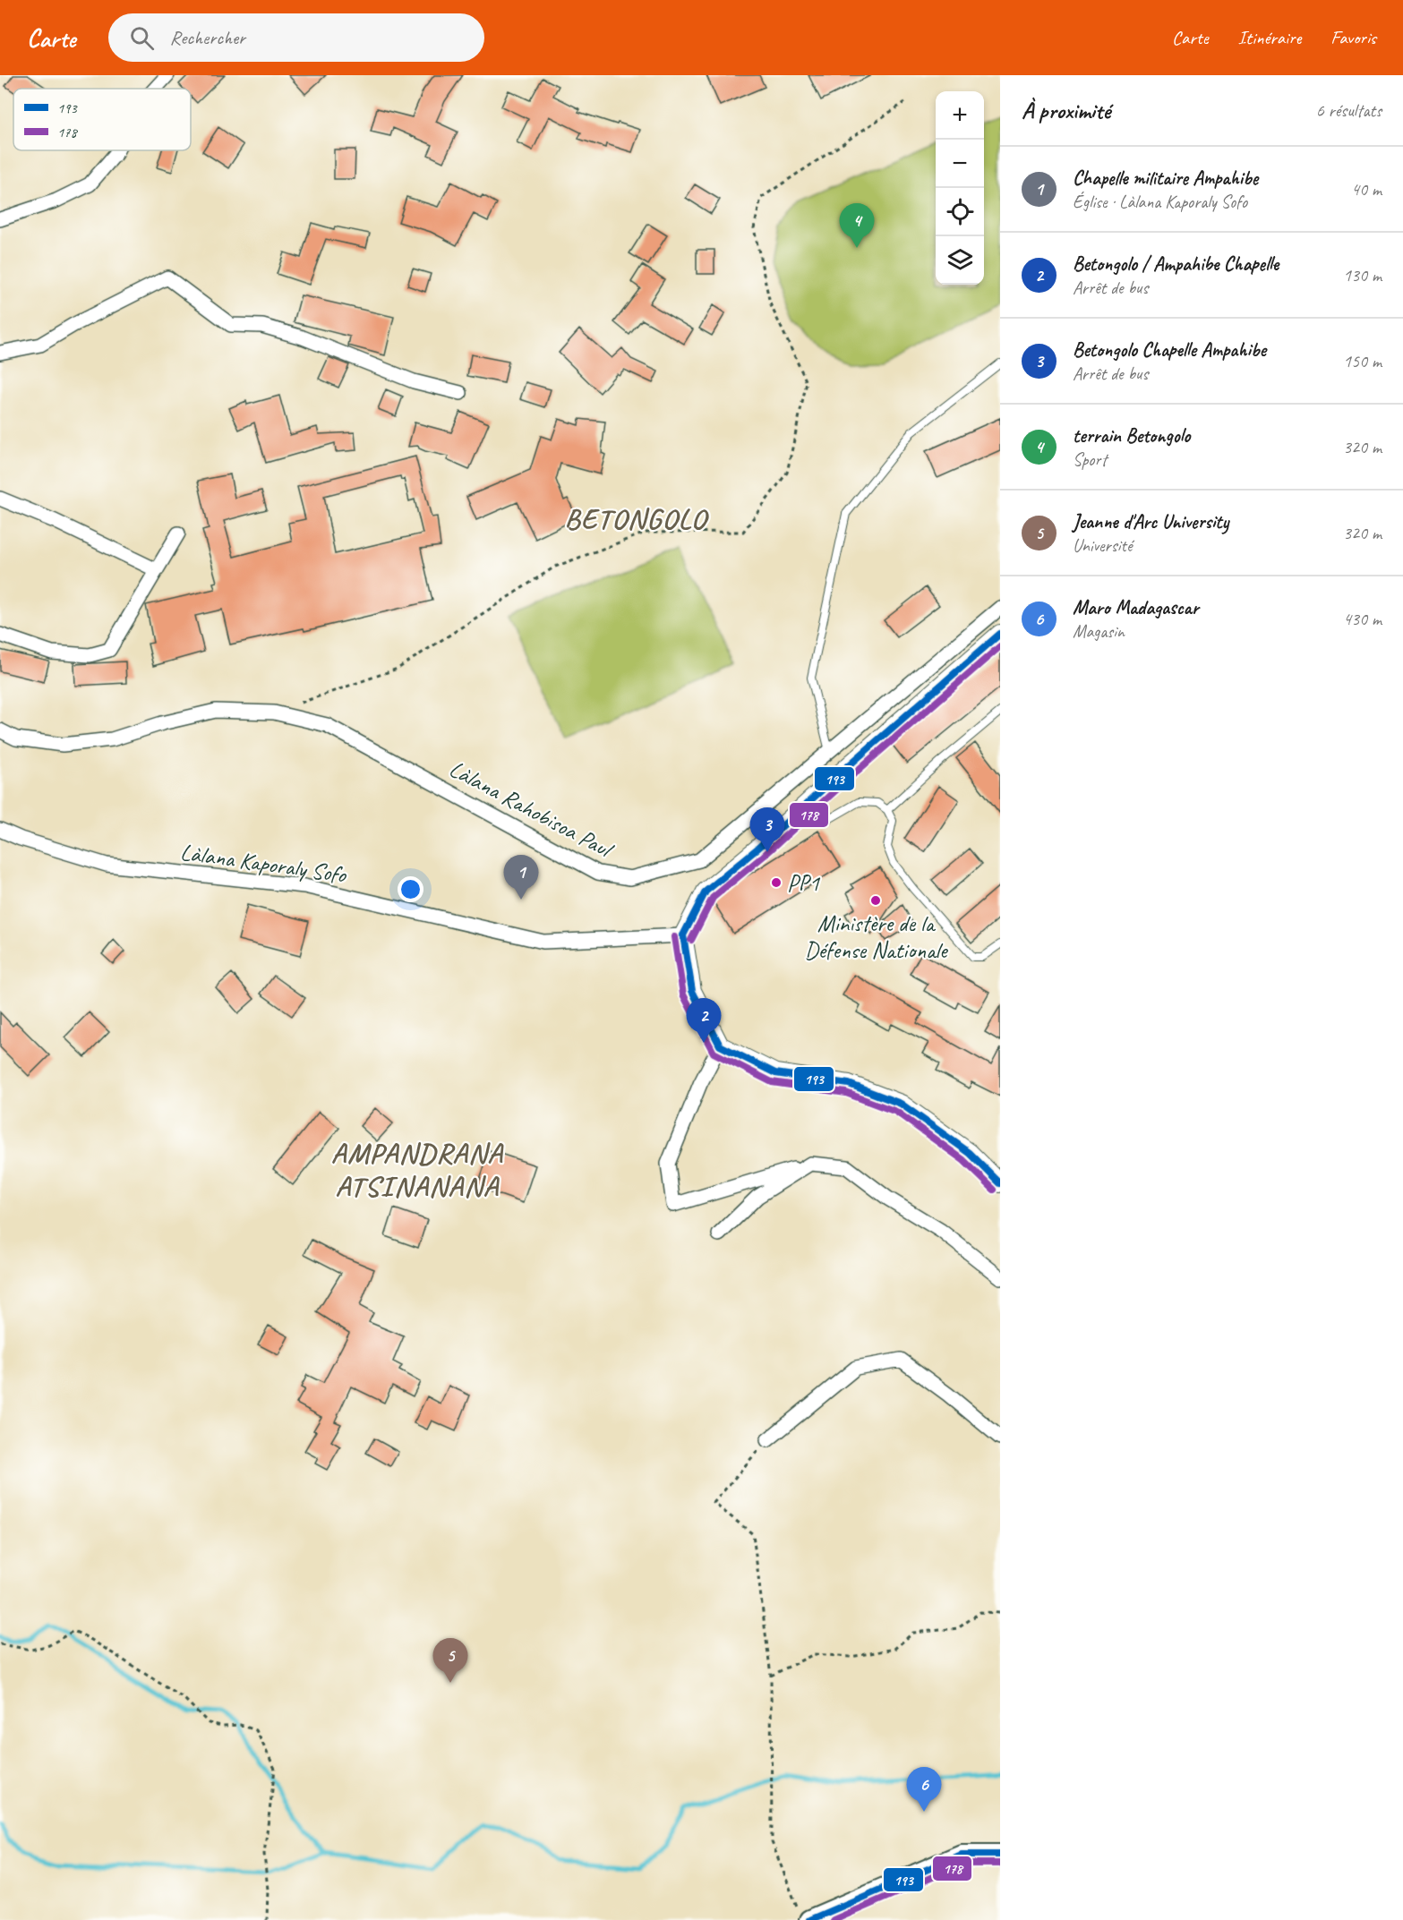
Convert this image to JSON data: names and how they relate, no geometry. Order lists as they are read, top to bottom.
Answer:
{
  "streets": {
    "street": ["Làlana Rahobisoa Paul", "Làlana Kaporaly Sofo"]
  },
  "districts": ["BETONGOLO", "AMPANDRANA ATSINANANA"],
  "places": ["PP1", "Ministère de la Défense Nationale"],
  "lines": ["transit line 193", "transit line 178"],
  "legend": ["193", "178"],
  "page": {
    "header": "Carte",
    "search": "Rechercher",
    "nav": ["Carte", "Itinéraire", "Favoris"],
    "heading": ["À proximité", "6 résultats"],
    "map_buttons": ["+", "−"],
    "list": [
      {
        "mark": "1",
        "name": "Chapelle militaire Ampahibe",
        "note": "Église · Làlana Kaporaly Sofo",
        "value": "40 m"
      },
      {
        "mark": "2",
        "name": "Betongolo / Ampahibe Chapelle",
        "note": "Arrêt de bus",
        "value": "130 m"
      },
      {
        "mark": "3",
        "name": "Betongolo Chapelle Ampahibe",
        "note": "Arrêt de bus",
        "value": "150 m"
      },
      {
        "mark": "4",
        "name": "terrain Betongolo",
        "note": "Sport",
        "value": "320 m"
      },
      {
        "mark": "5",
        "name": "Jeanne d'Arc University",
        "note": "Université",
        "value": "320 m"
      },
      {
        "mark": "6",
        "name": "Maro Madagascar",
        "note": "Magasin",
        "value": "430 m"
      }
    ],
    "pins": [
      "4",
      "3",
      "1",
      "2",
      "5",
      "6"
    ]
  }
}
